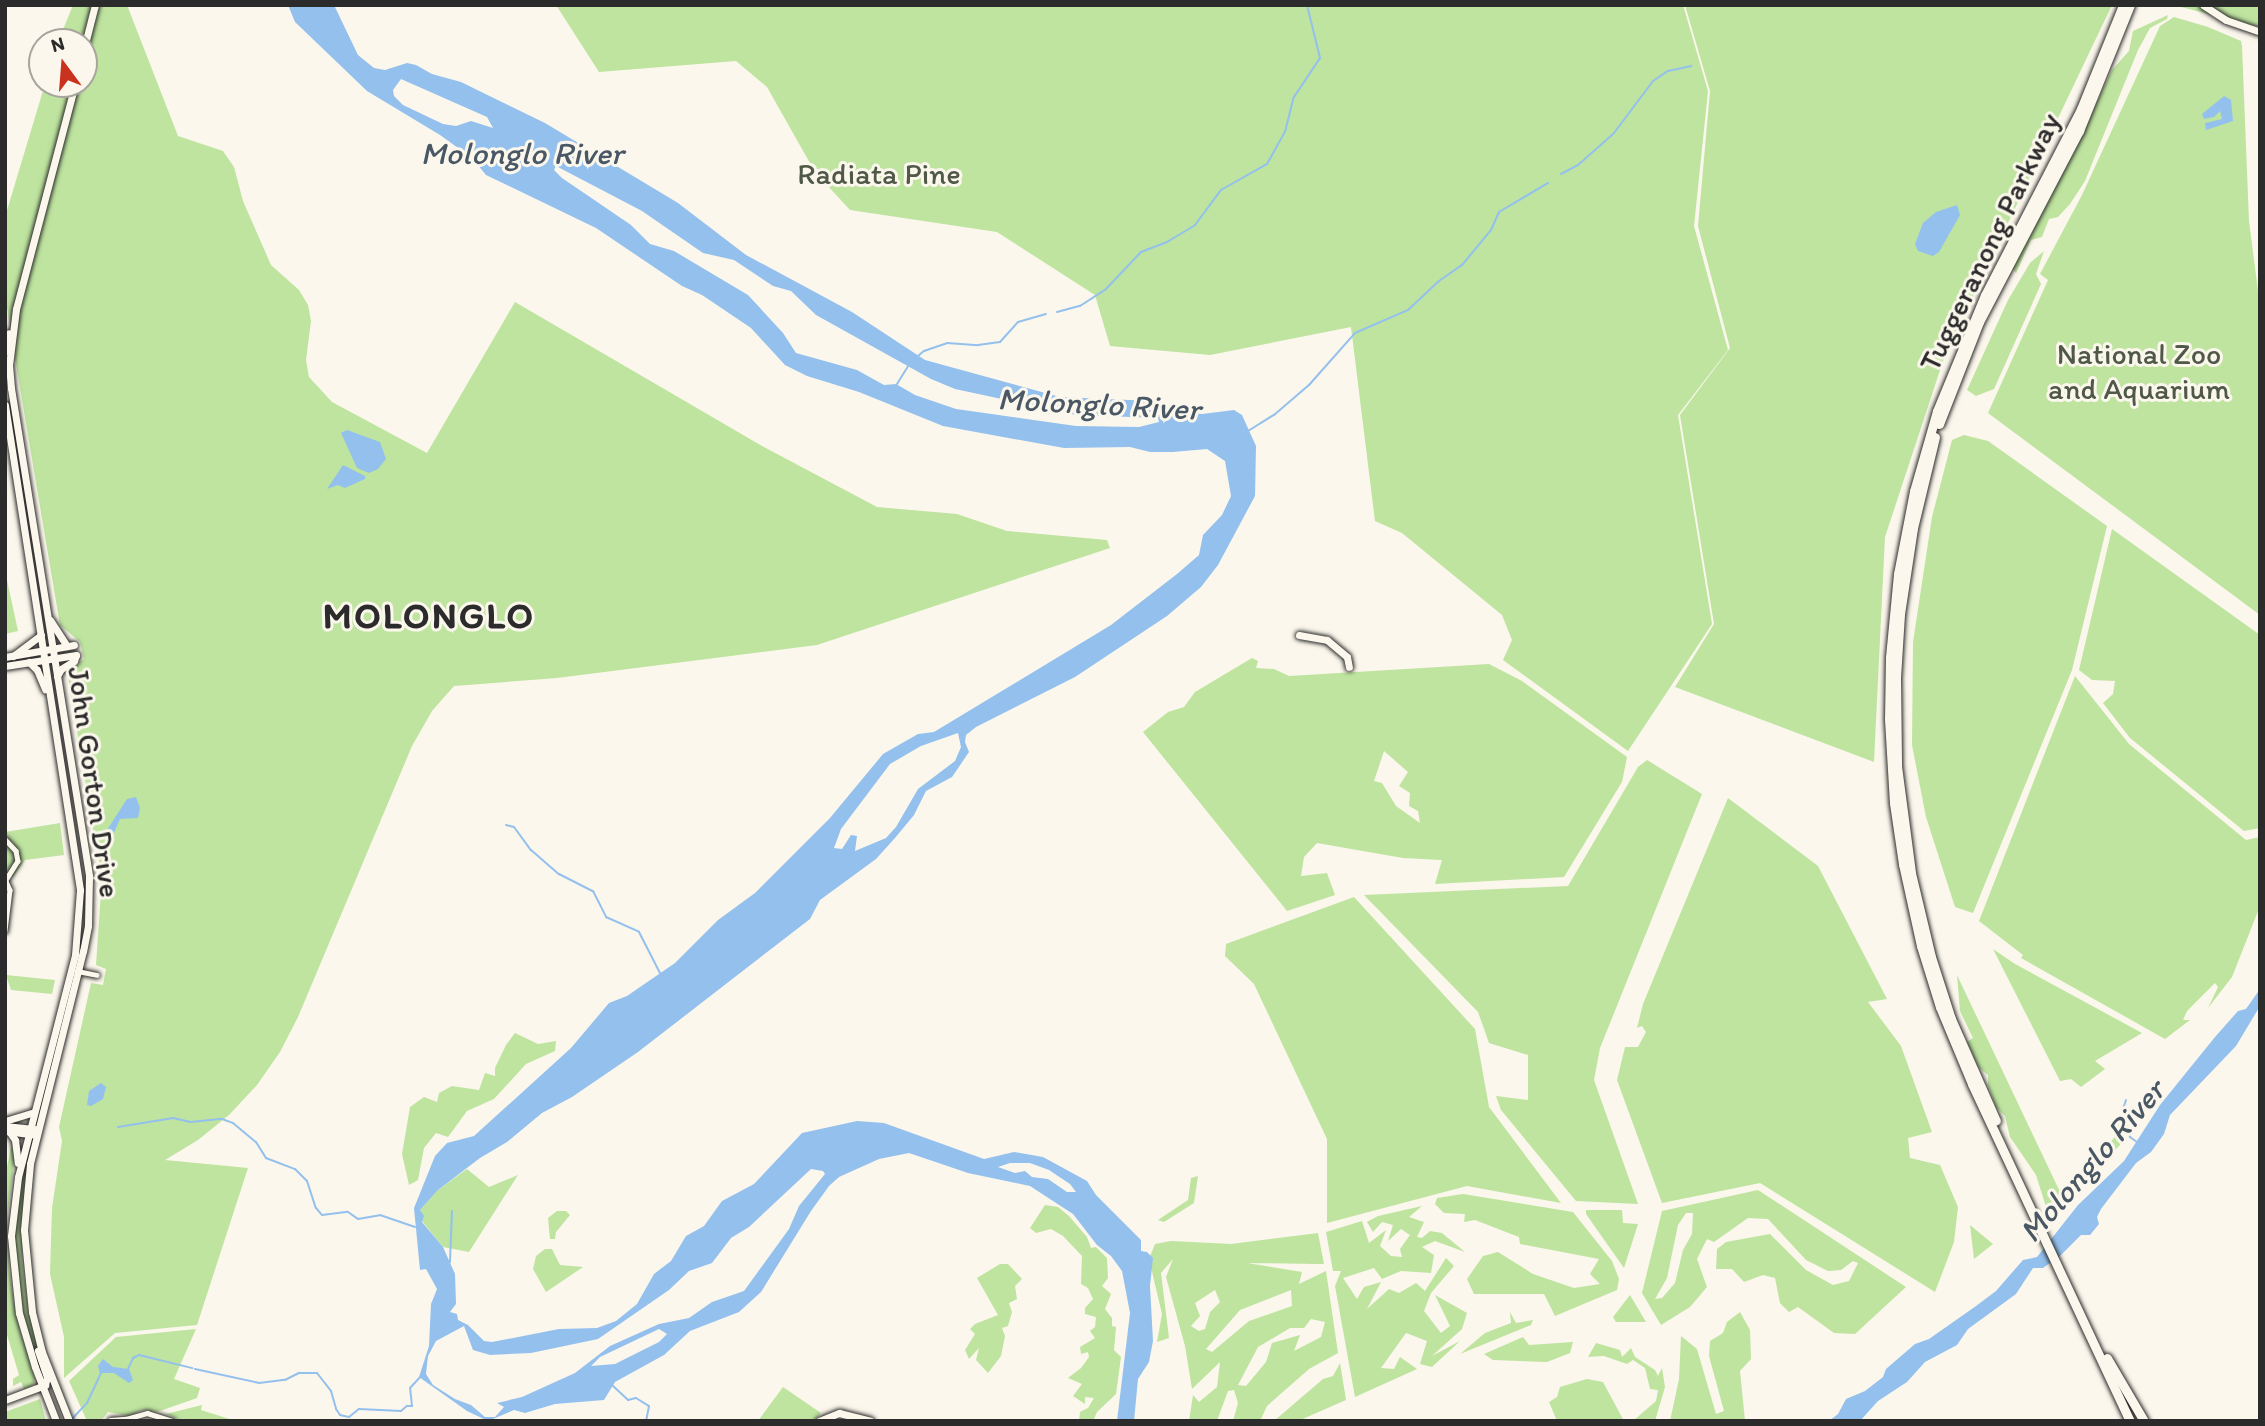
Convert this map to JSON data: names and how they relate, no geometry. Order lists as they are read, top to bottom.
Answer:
{
  "streets": {
    "highway": ["Tuggeranong Parkway"],
    "main road": ["John Gorton Drive"]
  },
  "districts": ["MOLONGLO"],
  "water": ["Molonglo River"],
  "parks": ["Radiata Pine", "National Zoo and Aquarium"],
  "north": "top"
}
